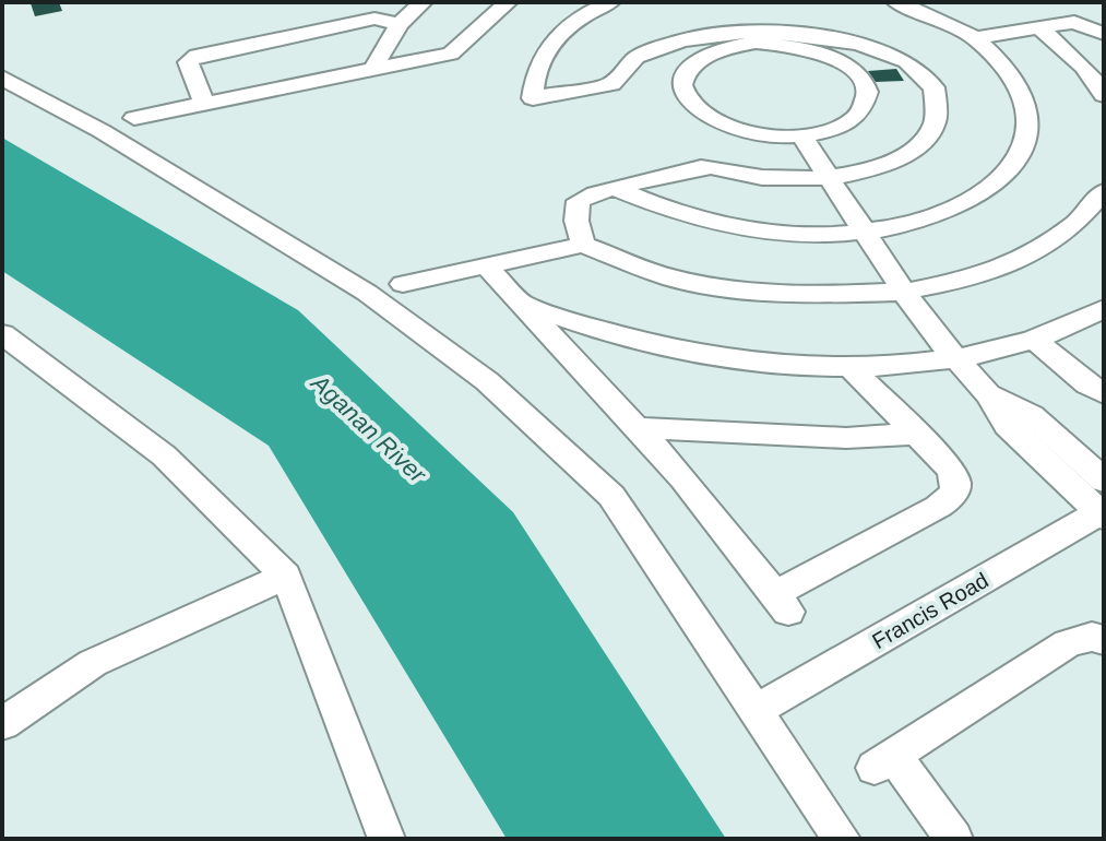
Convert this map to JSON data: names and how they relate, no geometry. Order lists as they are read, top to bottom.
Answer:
{
  "streets": {
    "street": ["Francis Road"]
  },
  "water": ["Aganan River"]
}
